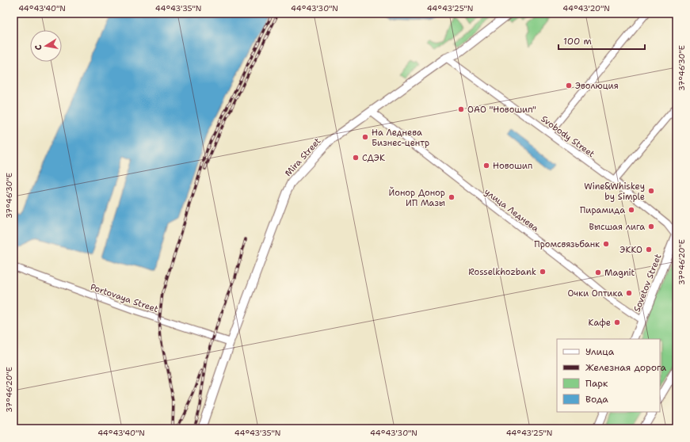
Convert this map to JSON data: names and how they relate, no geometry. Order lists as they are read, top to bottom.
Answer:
{
  "streets": {
    "street": [
      "Svobody Street",
      "Mira Street",
      "улица Леднева",
      "Sovetov Street",
      "Portovaya Street"
    ]
  },
  "crossings": [
    ["Svobody Street", "Mira Street"],
    ["Svobody Street", "Sovetov Street"],
    ["Mira Street", "улица Леднева"],
    ["Mira Street", "Portovaya Street"],
    ["улица Леднева", "Sovetov Street"]
  ],
  "places": [
    "Эволюция",
    "ОАО \"Новошип\"",
    "На Леднева Бизнес-центр",
    "СДЭК",
    "Новошип",
    "Wine&Whiskey by Simple",
    "Йонор Донор ИП Мазы",
    "Пирамида",
    "Высшая лига",
    "Промсвязьбанк",
    "ЭККО",
    "Rosselkhozbank",
    "Magnit",
    "Очки Оптика",
    "Кафе"
  ],
  "legend": [
    "Улица",
    "Железная дорога",
    "Парк",
    "Вода"
  ],
  "scale_bar": "100 m",
  "north": "left",
  "coordinates": [
    "44°43'40\"N",
    "44°43'35\"N",
    "44°43'30\"N",
    "44°43'25\"N",
    "44°43'20\"N",
    "37°46'30\"E",
    "37°46'20\"E"
  ]
}
